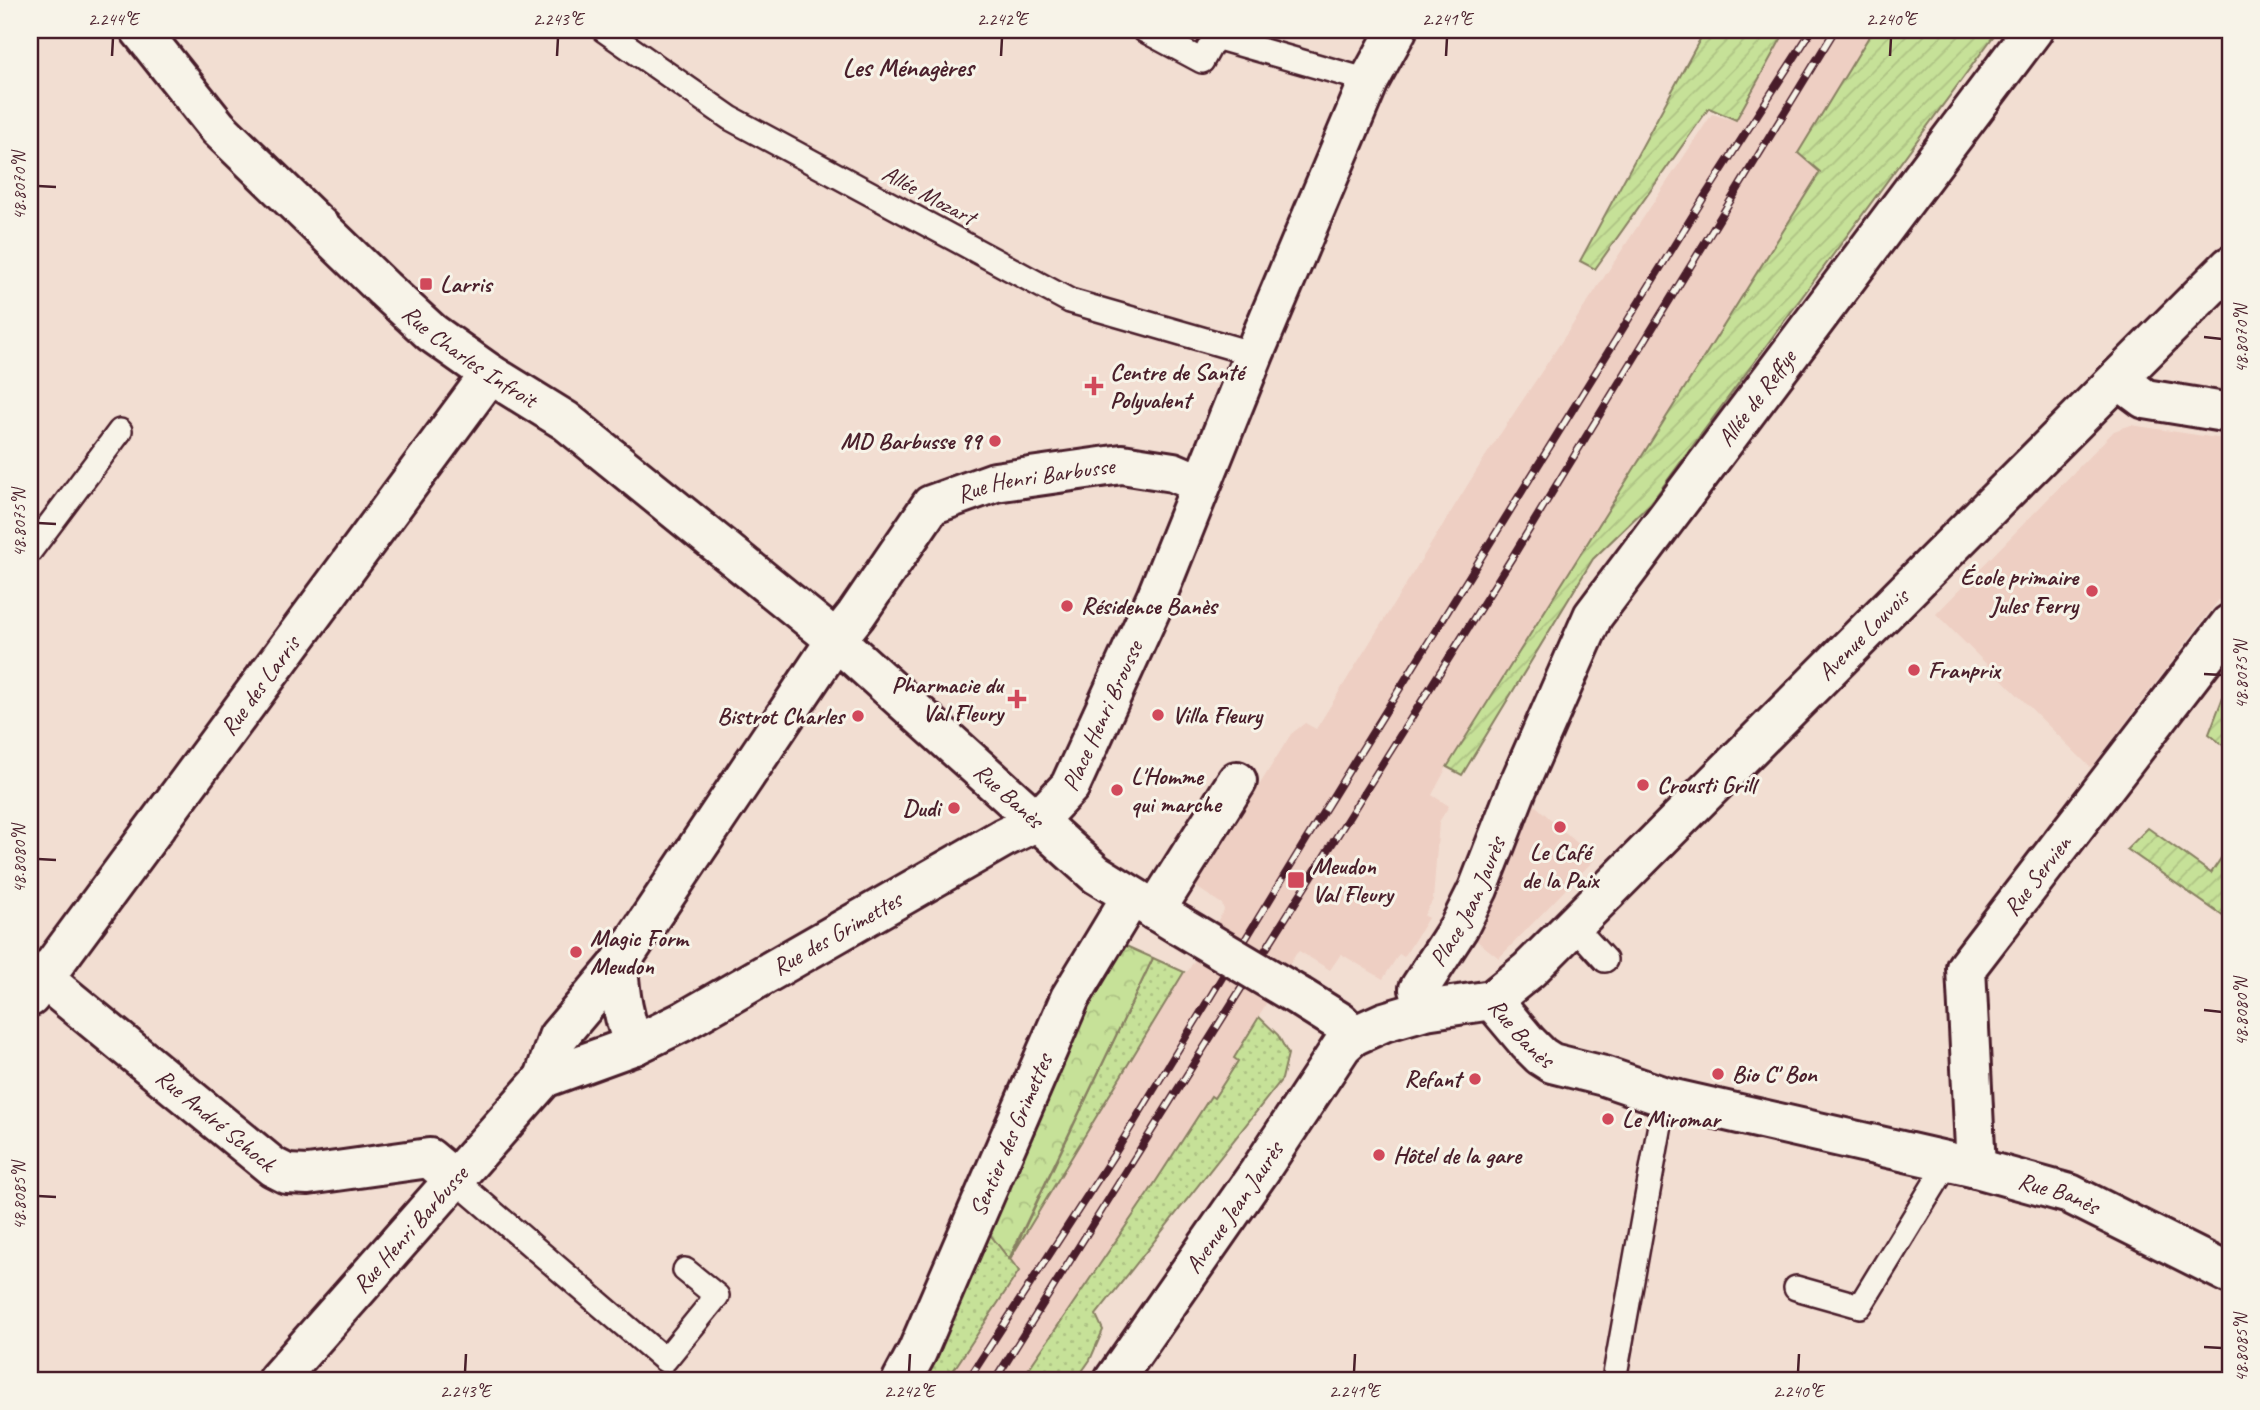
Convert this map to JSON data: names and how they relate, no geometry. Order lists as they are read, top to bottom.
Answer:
{
  "streets": {
    "street": [
      "Rue Charles Infroit",
      "Allée de Reffye",
      "Rue Henri Barbusse",
      "Avenue Louvois",
      "Rue des Larris",
      "Place Henri Brousse",
      "Rue Banès",
      "Rue Servien",
      "Place Jean Jaurès",
      "Rue des Grimettes",
      "Rue André Schock",
      "Sentier des Grimettes",
      "Avenue Jean Jaurès"
    ],
    "lane": ["Allée Mozart"]
  },
  "crossings": [
    ["Rue Charles Infroit", "Rue Henri Barbusse"],
    ["Rue Charles Infroit", "Rue des Larris"],
    ["Rue Charles Infroit", "Rue Banès"],
    ["Allée de Reffye", "Place Jean Jaurès"],
    ["Rue Henri Barbusse", "Place Henri Brousse"],
    ["Rue Henri Barbusse", "Rue Banès"],
    ["Rue Henri Barbusse", "Rue des Grimettes"],
    ["Rue Henri Barbusse", "Rue André Schock"],
    ["Avenue Louvois", "Rue Banès"],
    ["Rue des Larris", "Rue André Schock"],
    ["Place Henri Brousse", "Rue Banès"],
    ["Place Henri Brousse", "Rue des Grimettes"],
    ["Rue Banès", "Rue Servien"],
    ["Rue Banès", "Place Jean Jaurès"],
    ["Rue Banès", "Rue des Grimettes"],
    ["Rue Banès", "Sentier des Grimettes"],
    ["Rue Banès", "Avenue Jean Jaurès"]
  ],
  "districts": ["Les Ménagères"],
  "places": {
    "transit": ["Larris", "Meudon Val Fleury"],
    "health": ["Centre de Santé Polyvalent", "Pharmacie du Val Fleury"],
    "other": [
      "MD Barbusse 99",
      "École primaire Jules Ferry",
      "Résidence Banès",
      "Franprix",
      "Villa Fleury",
      "Bistrot Charles",
      "Crousti Grill",
      "L'Homme qui marche",
      "Dudi",
      "Le Café de la Paix",
      "Magic Form Meudon",
      "Bio C' Bon",
      "Refant",
      "Le Miromar",
      "Hôtel de la gare"
    ]
  },
  "coordinates": [
    "2.244°E",
    "2.243°E",
    "2.242°E",
    "2.241°E",
    "2.240°E",
    "48.8070°N",
    "48.8075°N",
    "48.8080°N",
    "48.8085°N"
  ]
}
